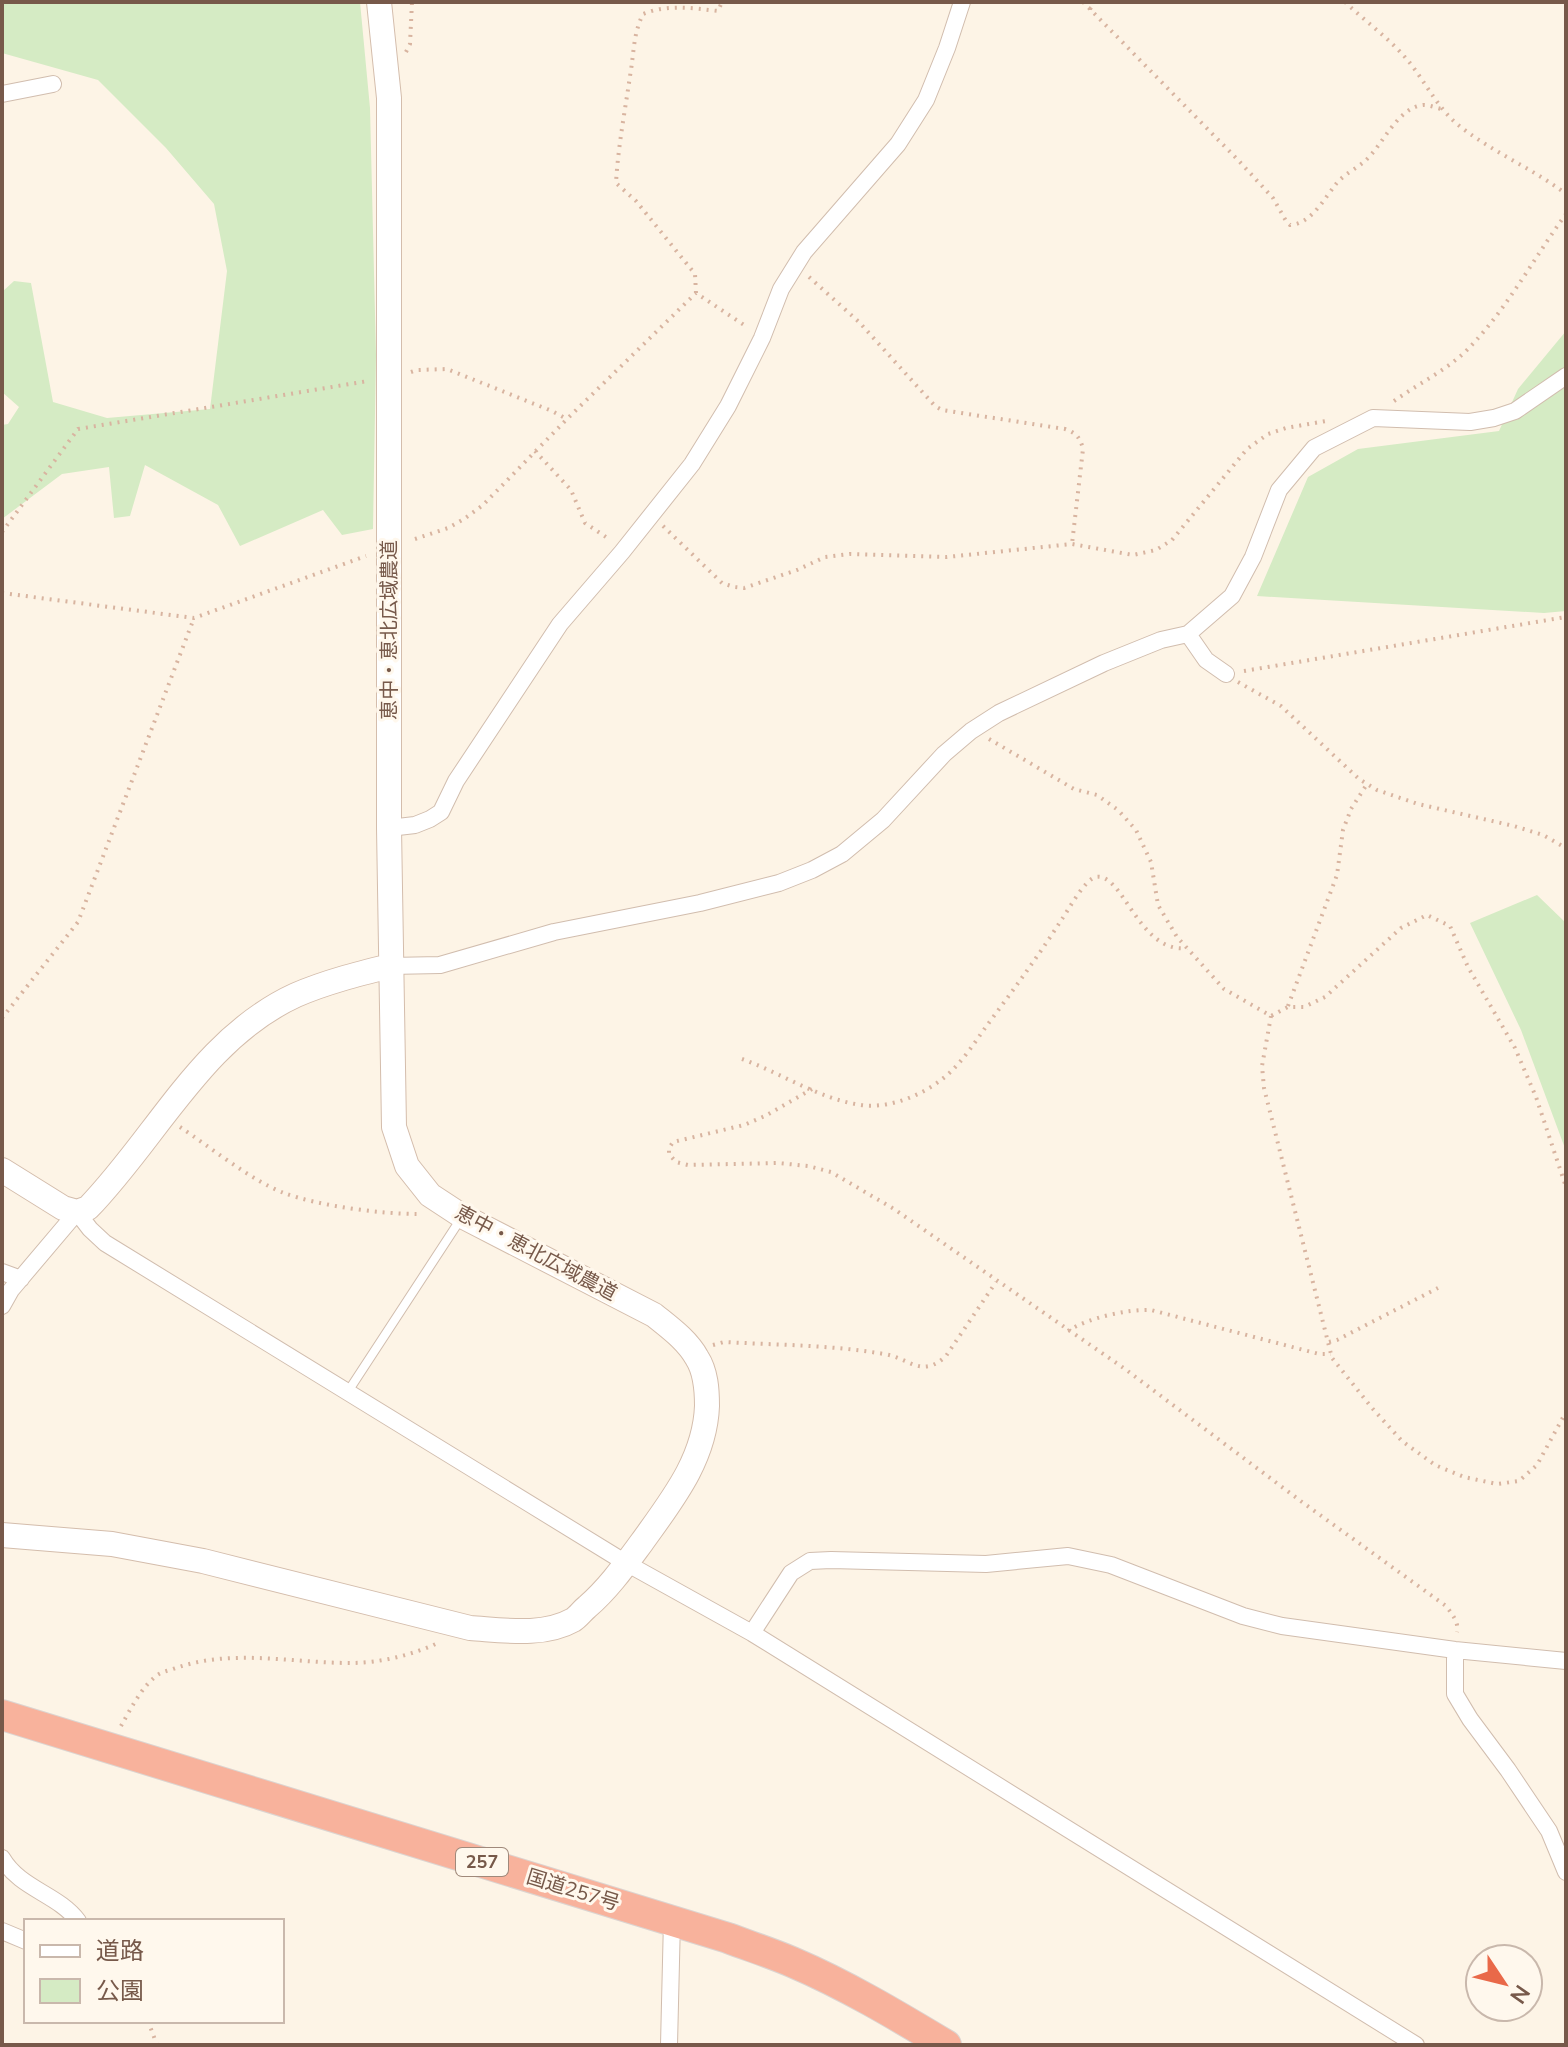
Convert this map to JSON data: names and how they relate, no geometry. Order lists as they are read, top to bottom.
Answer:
{
  "streets": {
    "highway": ["257", "国道257号"],
    "street": ["恵中・恵北広域農道"]
  },
  "legend": ["道路", "公園"],
  "north": "bottom right"
}
